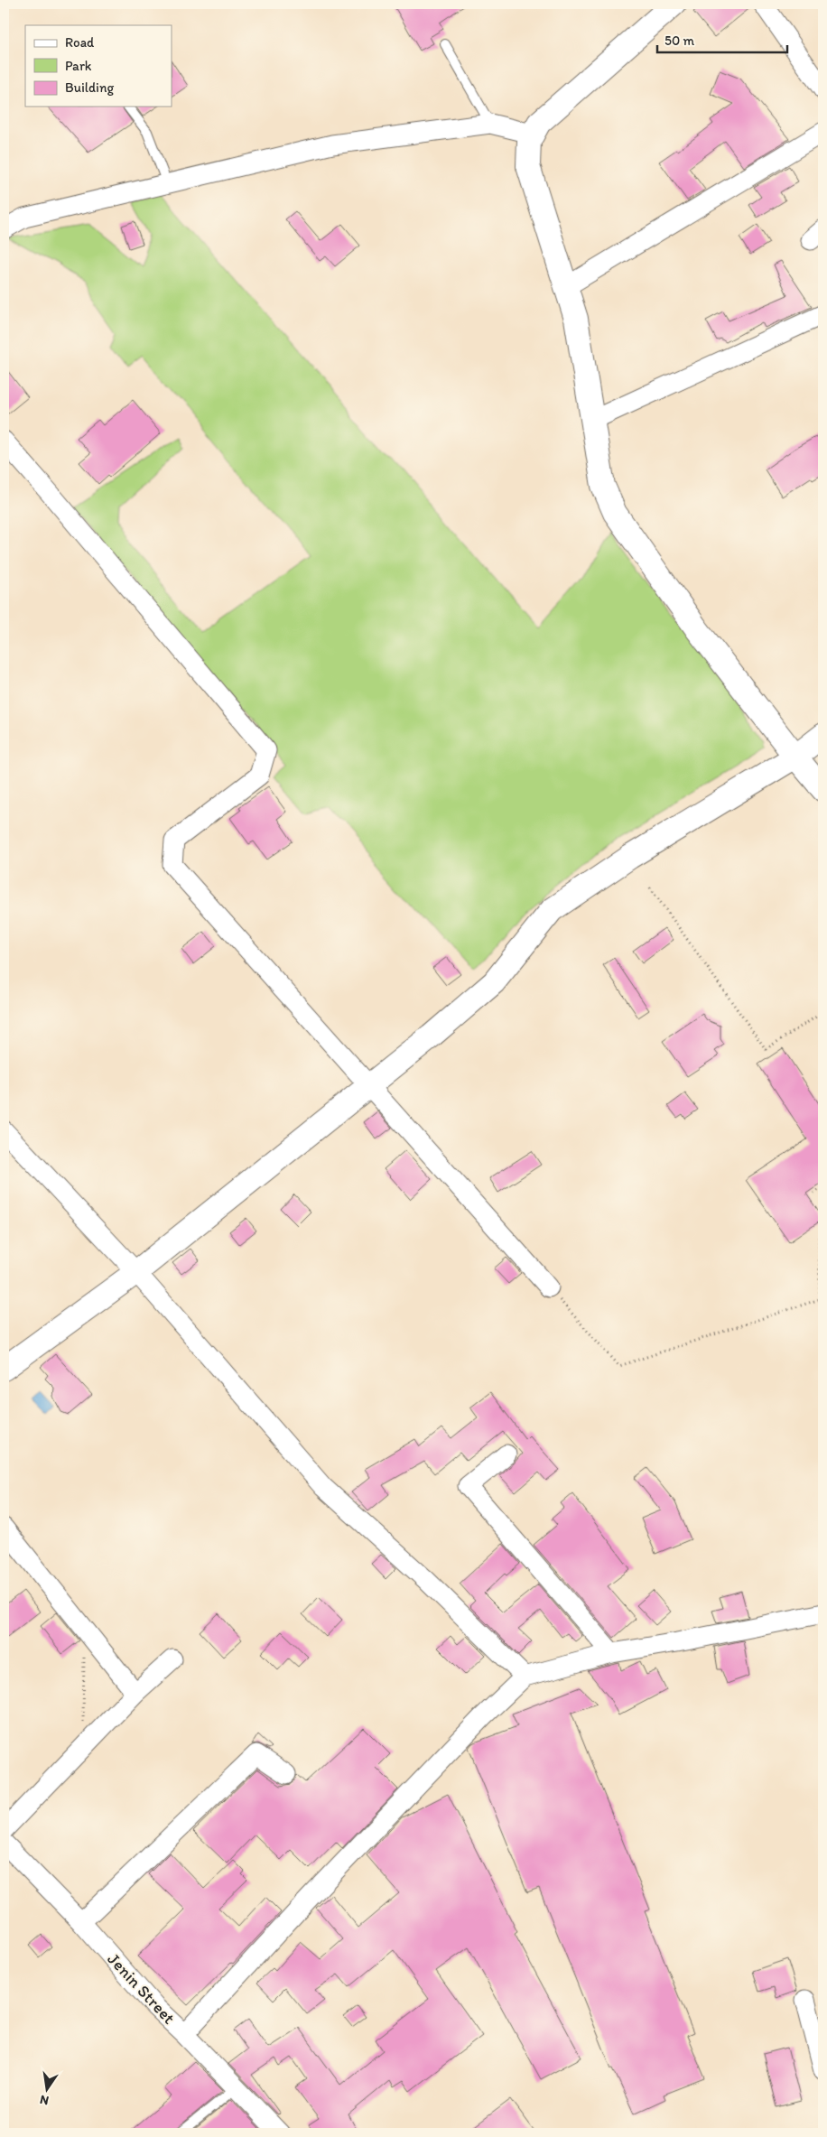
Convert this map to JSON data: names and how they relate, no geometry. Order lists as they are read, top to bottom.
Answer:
{
  "streets": {
    "street": ["Jenin Street"]
  },
  "legend": ["Road", "Park", "Building"],
  "scale_bar": "50 m",
  "north": "bottom"
}
